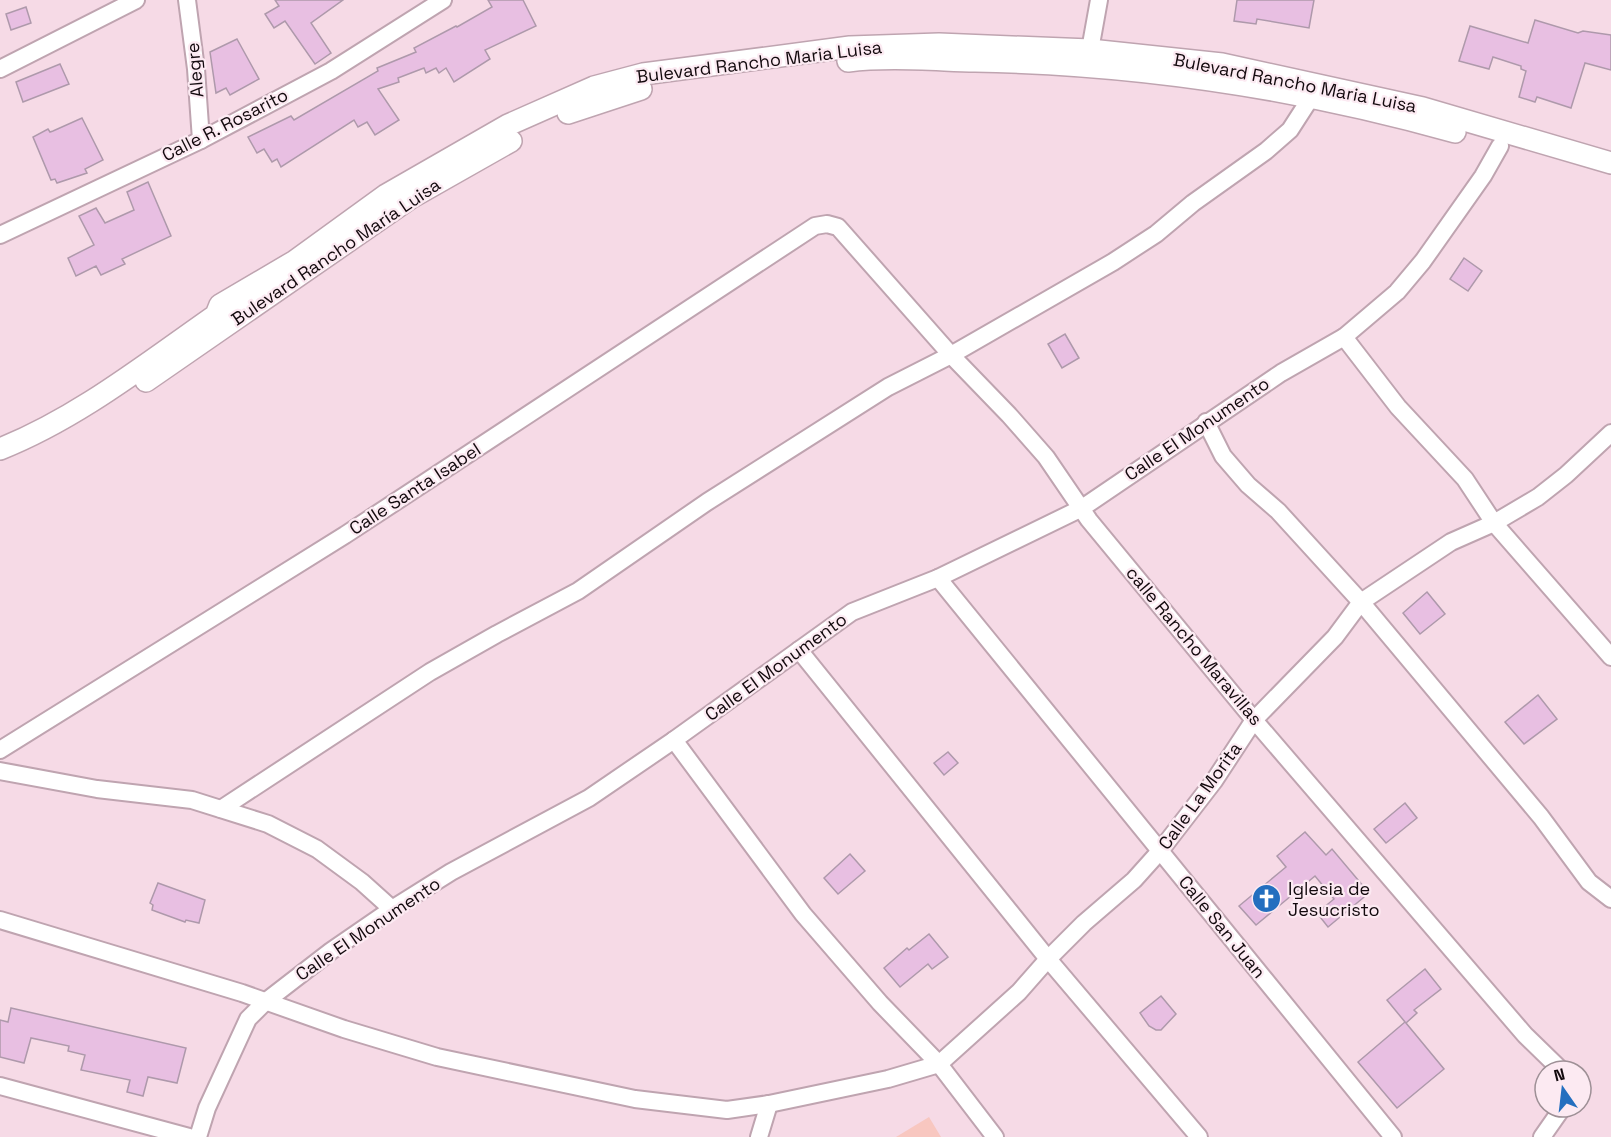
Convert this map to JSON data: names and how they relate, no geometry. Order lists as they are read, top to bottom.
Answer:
{
  "streets": {
    "street": [
      "Bulevard Rancho Maria Luisa",
      "Alegre",
      "Calle R. Rosarito",
      "Bulevard Rancho María Luisa",
      "Calle El Monumento",
      "Calle Santa Isabel",
      "calle Rancho Maravillas",
      "Calle La Morita",
      "Calle San Juan"
    ]
  },
  "crossings": [
    ["Alegre", "Calle R. Rosarito"],
    ["Bulevard Rancho María Luisa", "Calle El Monumento"],
    ["Calle El Monumento", "calle Rancho Maravillas"],
    ["Calle El Monumento", "Calle San Juan"],
    ["Calle Santa Isabel", "calle Rancho Maravillas"],
    ["calle Rancho Maravillas", "Calle La Morita"],
    ["Calle La Morita", "Calle San Juan"]
  ],
  "places": {
    "church": ["Iglesia de Jesucristo"]
  },
  "north": "top"
}
